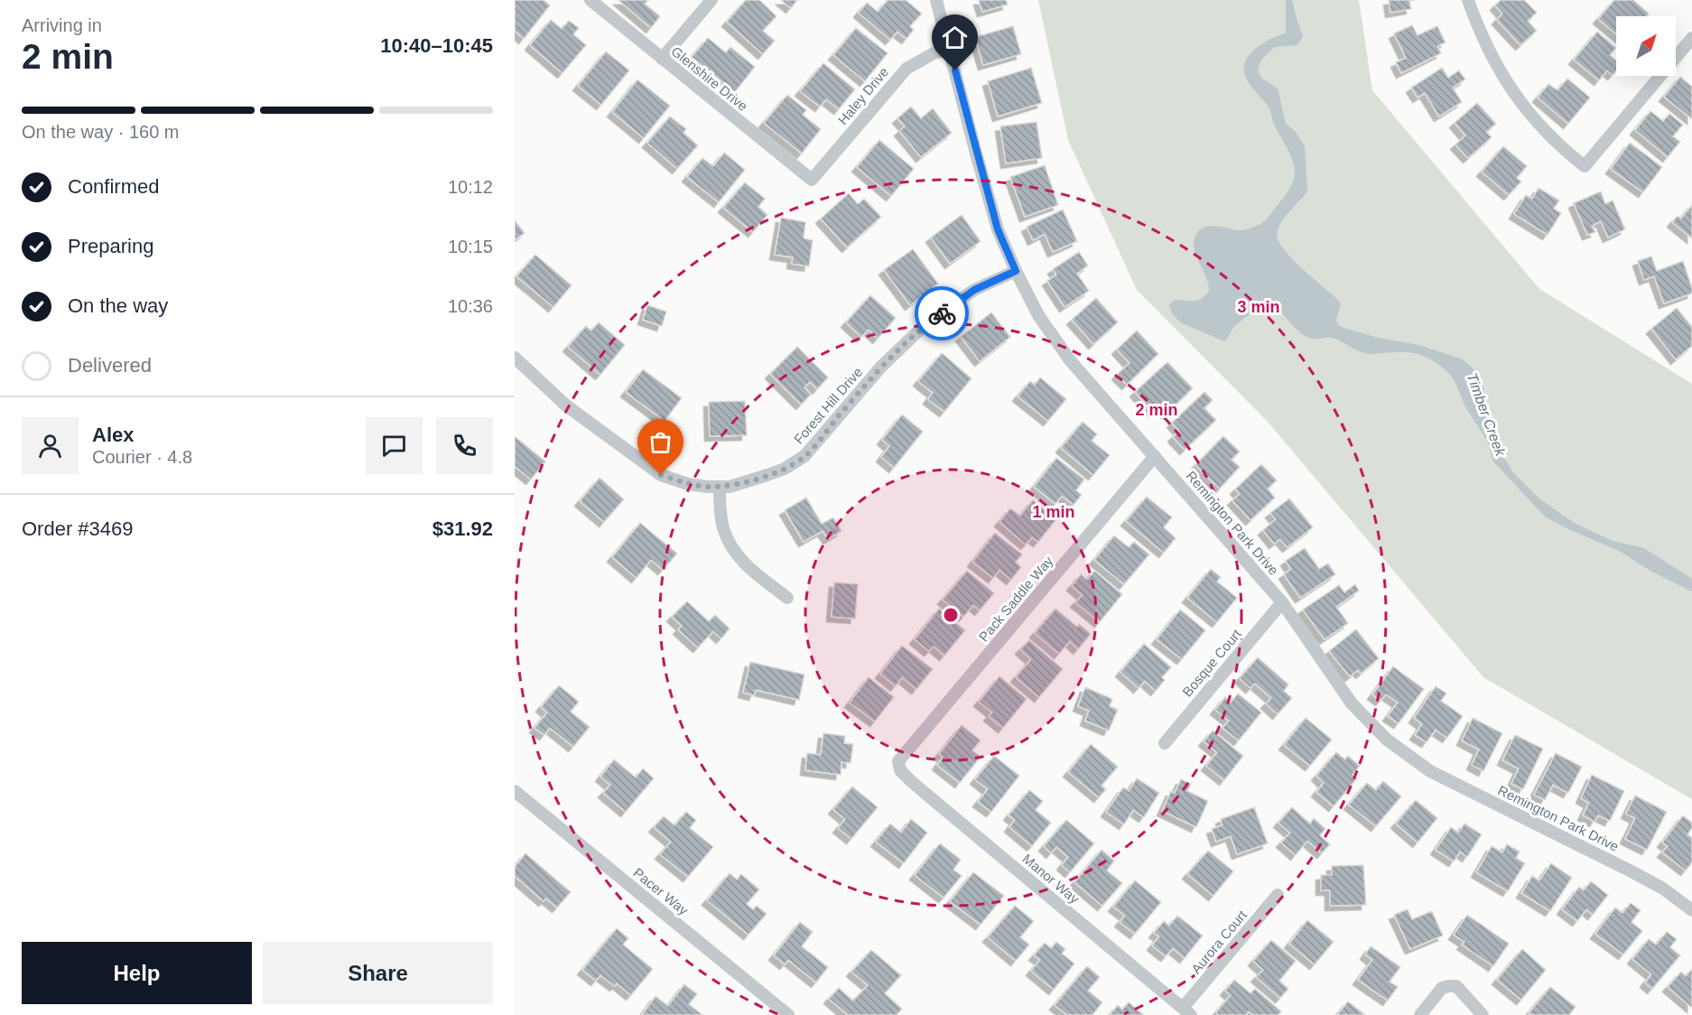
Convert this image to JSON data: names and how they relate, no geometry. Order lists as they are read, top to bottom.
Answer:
{
  "streets": {
    "street": [
      "Glenshire Drive",
      "Haley Drive",
      "Forest Hill Drive",
      "Remington Park Drive",
      "Pack Saddle Way",
      "Bosque Court",
      "Manor Way",
      "Pacer Way",
      "Aurora Court"
    ]
  },
  "crossings": [
    ["Glenshire Drive", "Haley Drive"],
    ["Haley Drive", "Remington Park Drive"],
    ["Forest Hill Drive", "Remington Park Drive"],
    ["Remington Park Drive", "Pack Saddle Way"],
    ["Remington Park Drive", "Bosque Court"],
    ["Pack Saddle Way", "Manor Way"],
    ["Manor Way", "Aurora Court"]
  ],
  "water": ["Timber Creek"],
  "north": "top right",
  "page": {
    "heading": ["2 min", "Arriving in", "10:40–10:45"],
    "panel": [
      "Alex",
      "Courier · 4.8",
      "Order #3469",
      "$31.92"
    ],
    "bar": "On the way · 160 m",
    "list": [
      ["Confirmed", "10:12"],
      ["Preparing", "10:15"],
      ["On the way", "10:36"],
      "Delivered"
    ],
    "buttons": ["Help", "Share"]
  },
  "rings": ["3 min", "2 min", "1 min"]
}
